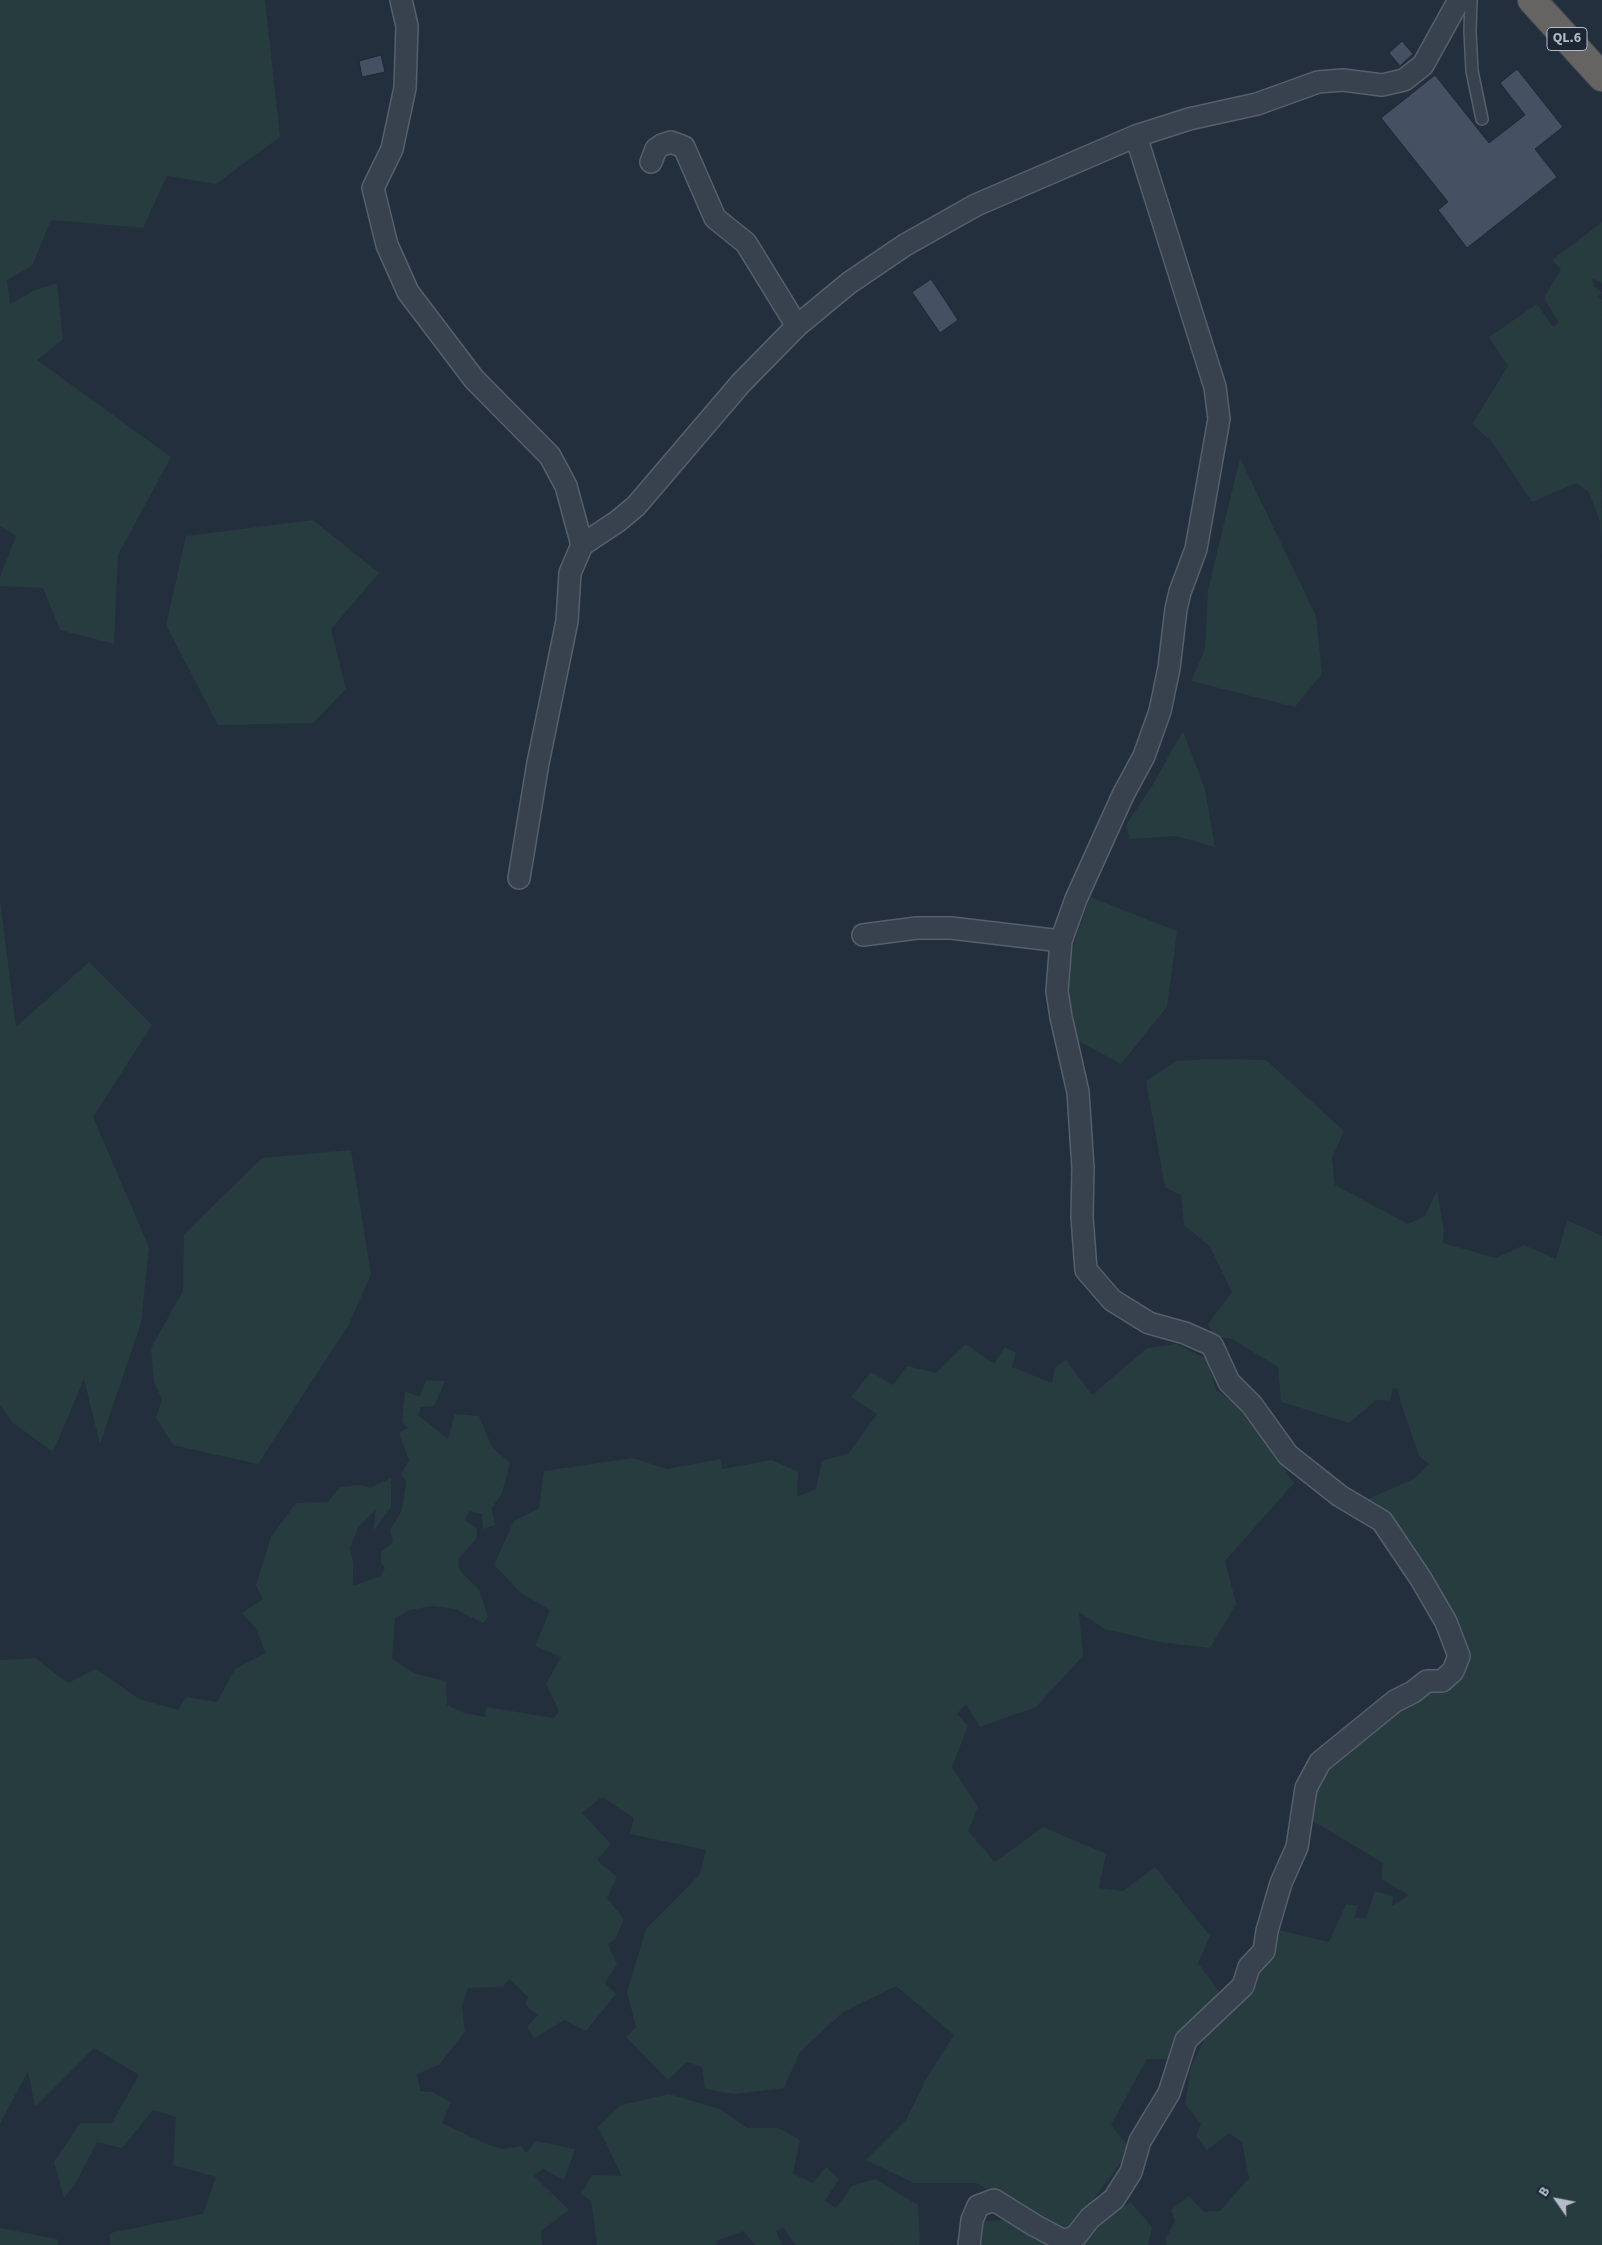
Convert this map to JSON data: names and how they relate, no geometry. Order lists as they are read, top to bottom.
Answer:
{
  "streets": {
    "highway": ["QL.6"]
  },
  "north": "top left"
}
